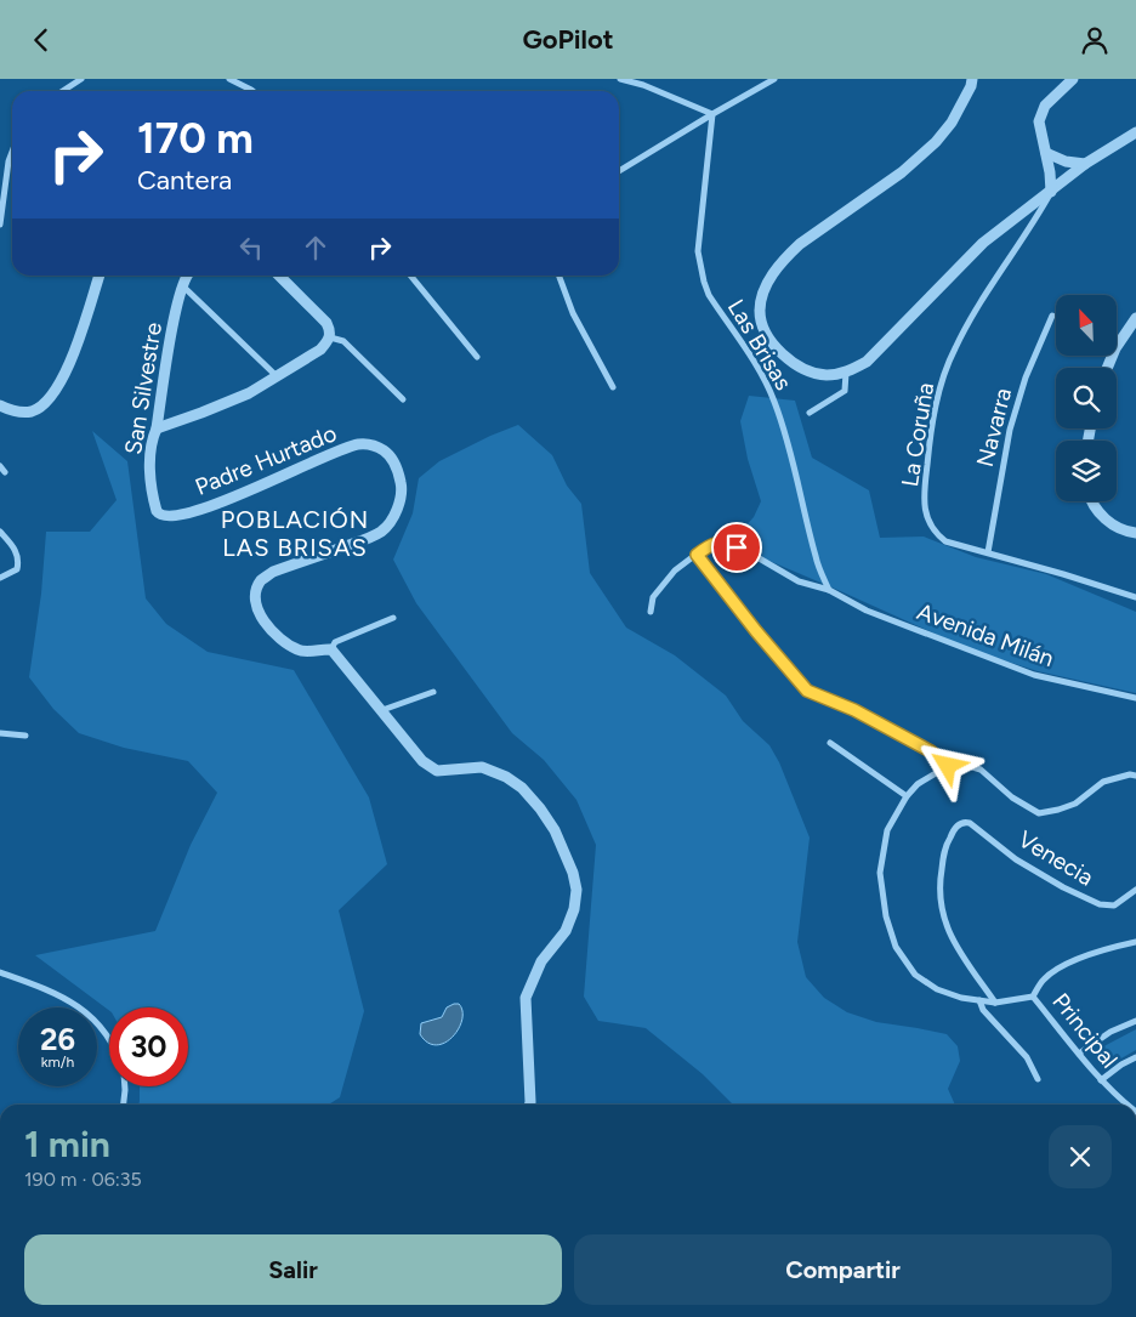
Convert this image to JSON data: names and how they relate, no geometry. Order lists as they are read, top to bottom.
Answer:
{
  "streets": {
    "street": [
      "Las Brisas",
      "San Silvestre",
      "Navarra",
      "La Coruña",
      "Padre Hurtado",
      "Avenida Milán",
      "Venecia",
      "Principal"
    ]
  },
  "crossings": [
    ["Las Brisas", "Avenida Milán"],
    ["San Silvestre", "Padre Hurtado"],
    ["Navarra", "La Coruña"]
  ],
  "districts": ["POBLACIÓN LAS BRISAS"],
  "north": "top left",
  "page": {
    "header": "GoPilot",
    "turn": ["170 m", "Cantera"],
    "speed": "26 km/h",
    "limit": "30",
    "heading": ["1 min", "190 m · 06:35"],
    "buttons": ["Salir", "Compartir"]
  }
}
